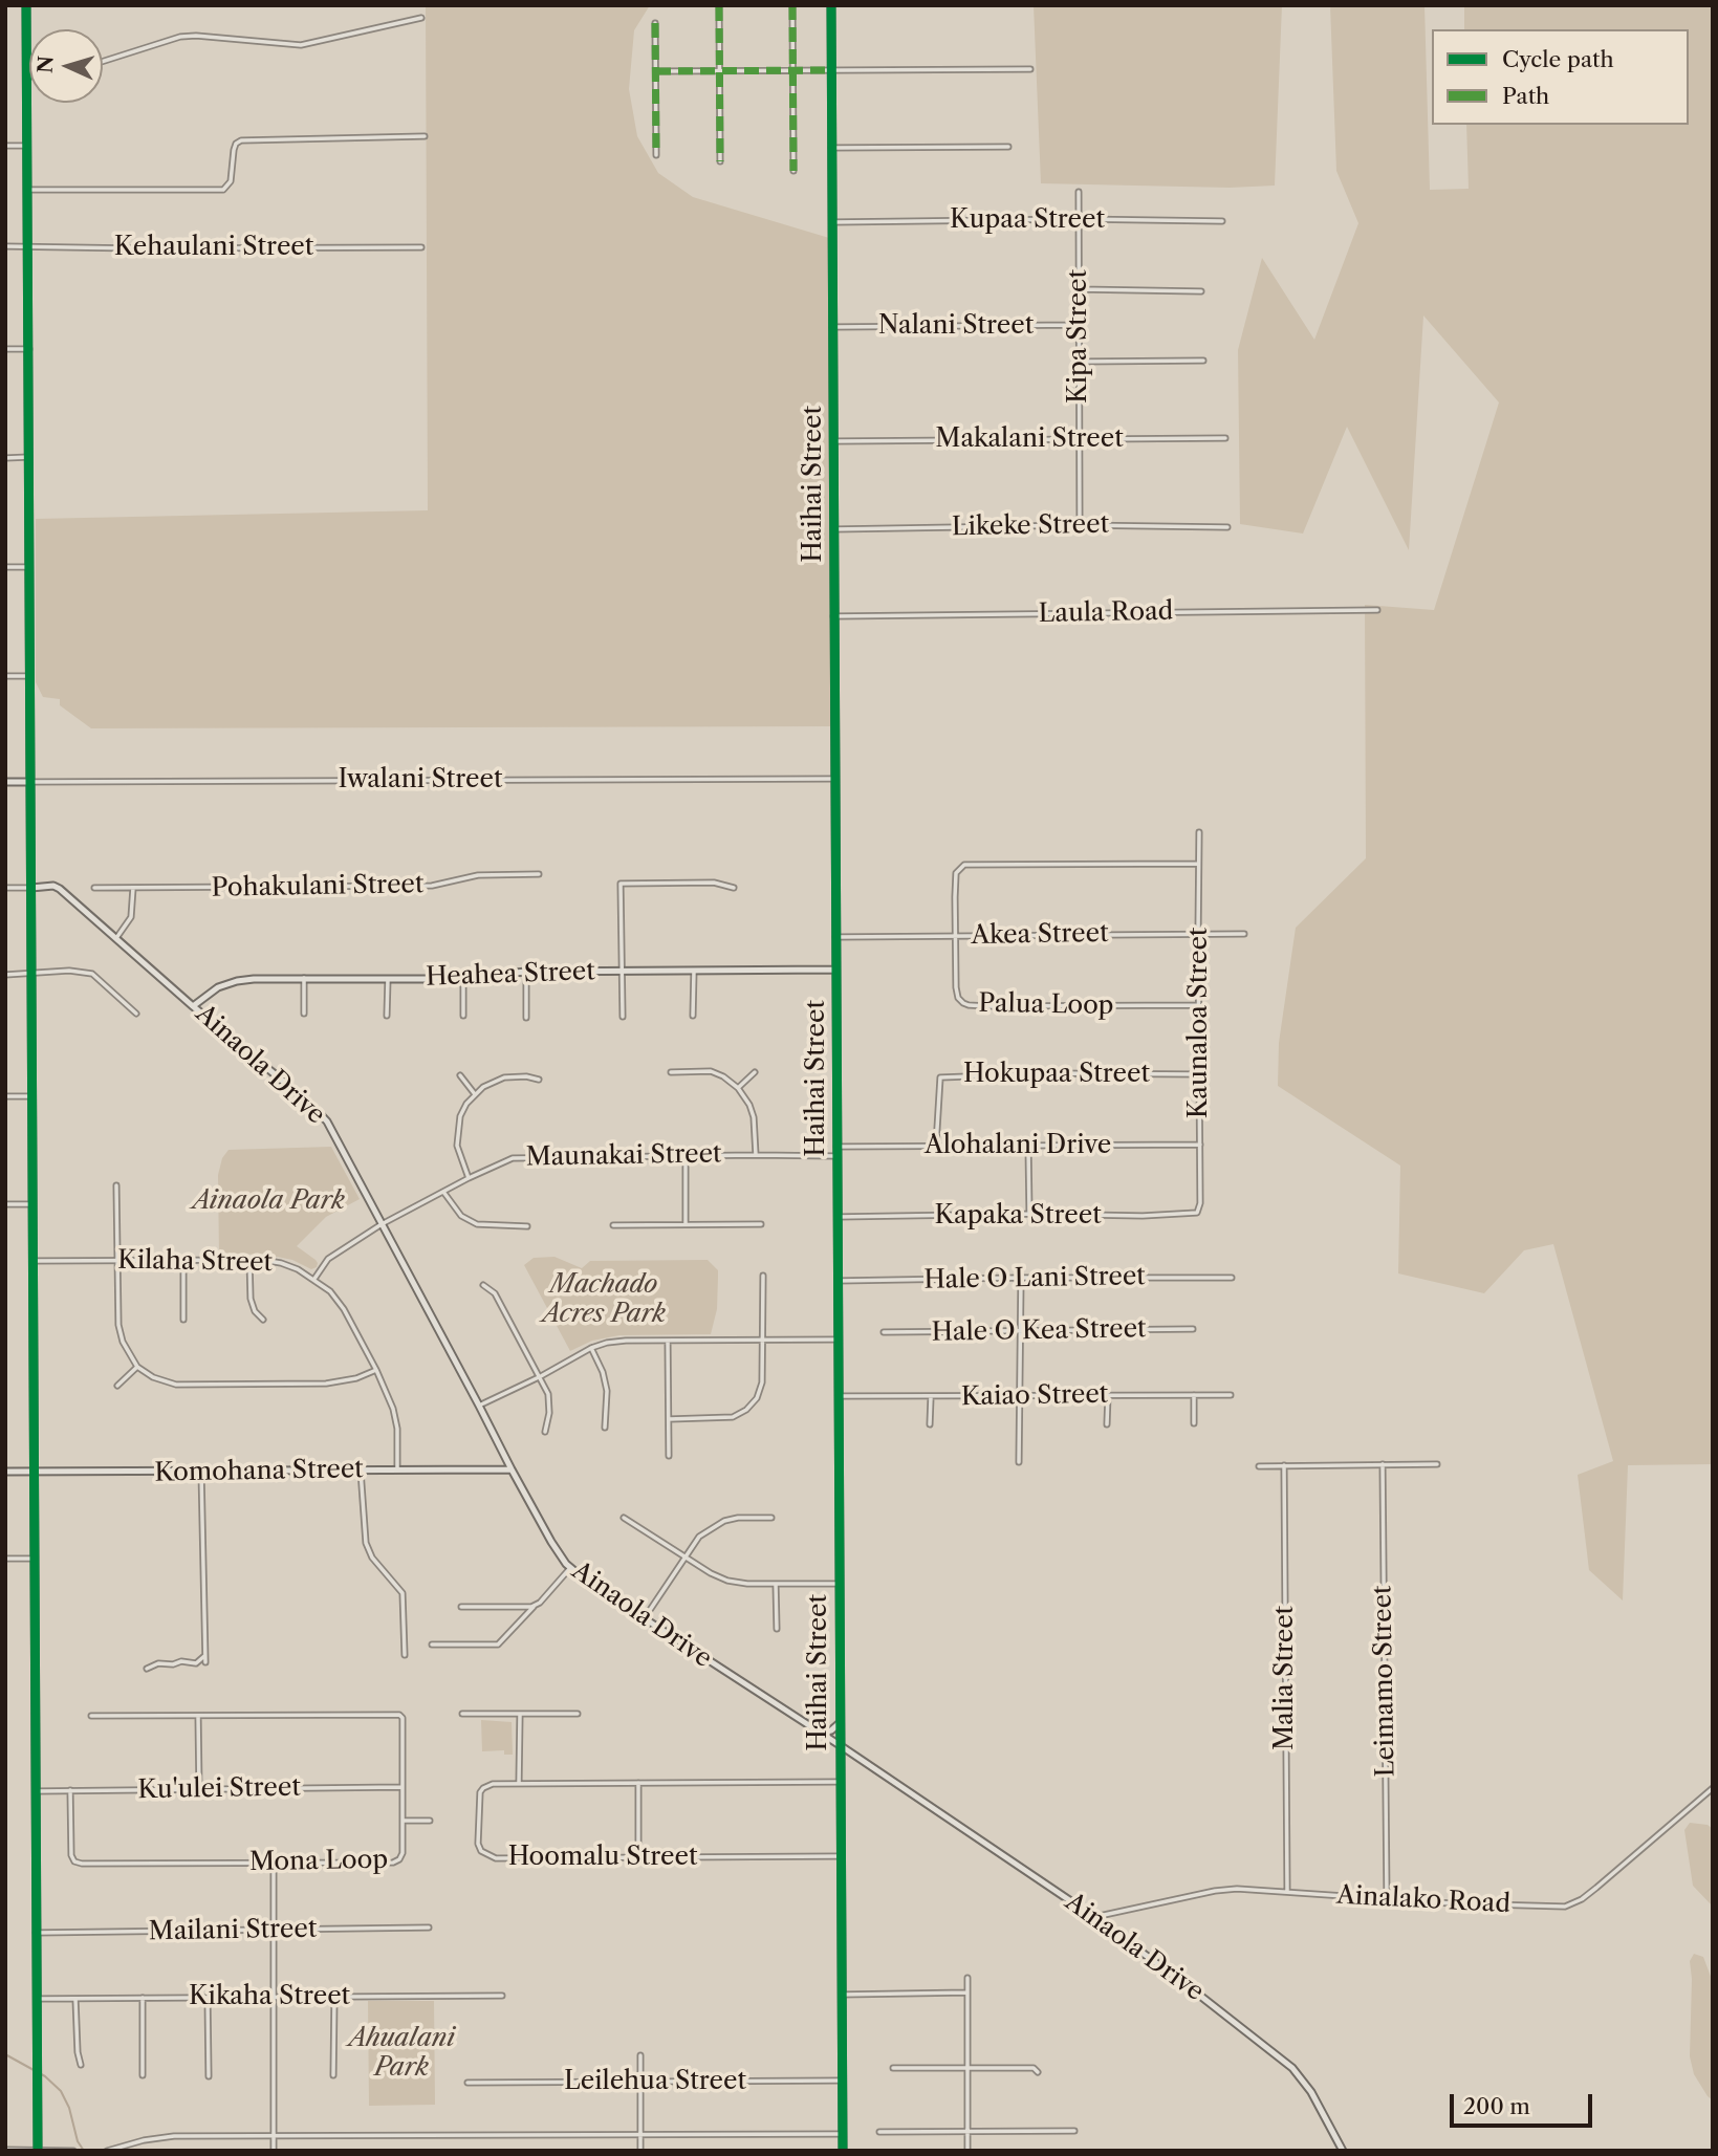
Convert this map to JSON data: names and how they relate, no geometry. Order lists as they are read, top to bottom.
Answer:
{
  "streets": {
    "street": [
      "Kupaa Street",
      "Kehaulani Street",
      "Nalani Street",
      "Kipa Street",
      "Makalani Street",
      "Haihai Street",
      "Likeke Street",
      "Laula Road",
      "Iwalani Street",
      "Pohakulani Street",
      "Akea Street",
      "Heahea Street",
      "Palua Loop",
      "Kaunaloa Street",
      "Ainaola Drive",
      "Hokupaa Street",
      "Alohalani Drive",
      "Maunakai Street",
      "Kapaka Street",
      "Kilaha Street",
      "Hale O Lani Street",
      "Hale O Kea Street",
      "Kaiao Street",
      "Komohana Street",
      "Malia Street",
      "Leimamo Street",
      "Ku'ulei Street",
      "Hoomalu Street",
      "Mona Loop",
      "Ainalako Road",
      "Mailani Street",
      "Kikaha Street",
      "Leilehua Street"
    ]
  },
  "crossings": [
    ["Kupaa Street", "Kipa Street"],
    ["Kupaa Street", "Haihai Street"],
    ["Nalani Street", "Kipa Street"],
    ["Nalani Street", "Haihai Street"],
    ["Kipa Street", "Makalani Street"],
    ["Kipa Street", "Likeke Street"],
    ["Makalani Street", "Haihai Street"],
    ["Haihai Street", "Likeke Street"],
    ["Haihai Street", "Laula Road"],
    ["Haihai Street", "Iwalani Street"],
    ["Haihai Street", "Akea Street"],
    ["Haihai Street", "Heahea Street"],
    ["Haihai Street", "Ainaola Drive"],
    ["Haihai Street", "Alohalani Drive"],
    ["Haihai Street", "Maunakai Street"],
    ["Haihai Street", "Kapaka Street"],
    ["Haihai Street", "Hale O Lani Street"],
    ["Haihai Street", "Kaiao Street"],
    ["Haihai Street", "Hoomalu Street"],
    ["Haihai Street", "Leilehua Street"],
    ["Akea Street", "Palua Loop"],
    ["Akea Street", "Kaunaloa Street"],
    ["Heahea Street", "Ainaola Drive"],
    ["Palua Loop", "Kaunaloa Street"],
    ["Kaunaloa Street", "Hokupaa Street"],
    ["Kaunaloa Street", "Alohalani Drive"],
    ["Kaunaloa Street", "Kapaka Street"],
    ["Ainaola Drive", "Maunakai Street"],
    ["Ainaola Drive", "Komohana Street"],
    ["Ainaola Drive", "Ainalako Road"],
    ["Hokupaa Street", "Alohalani Drive"],
    ["Maunakai Street", "Kilaha Street"],
    ["Kilaha Street", "Komohana Street"],
    ["Malia Street", "Ainalako Road"],
    ["Leimamo Street", "Ainalako Road"],
    ["Ku'ulei Street", "Mona Loop"]
  ],
  "parks": ["Ainaola Park", "Machado Acres Park", "Ahualani Park"],
  "legend": ["Cycle path", "Path"],
  "scale_bar": "200 m",
  "north": "left"
}
